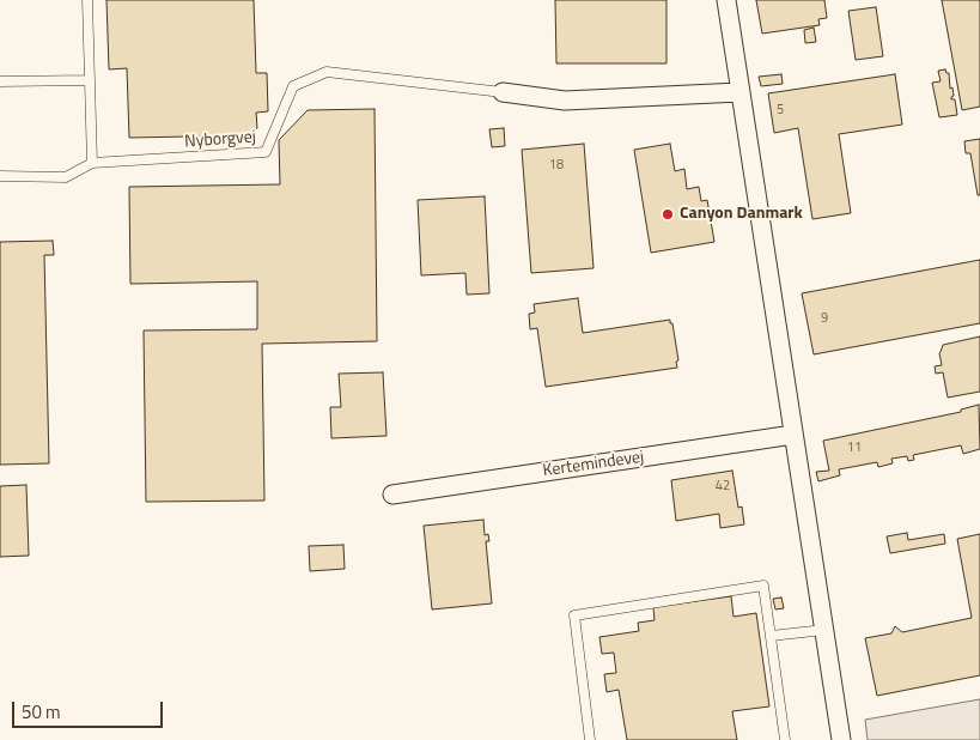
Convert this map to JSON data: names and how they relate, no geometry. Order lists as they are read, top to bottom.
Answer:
{
  "streets": {
    "street": ["Kertemindevej"],
    "lane": ["Nyborgvej"]
  },
  "places": ["Canyon Danmark"],
  "house_numbers": [
    "5",
    "18",
    "9",
    "11",
    "42"
  ],
  "scale_bar": "50 m"
}
